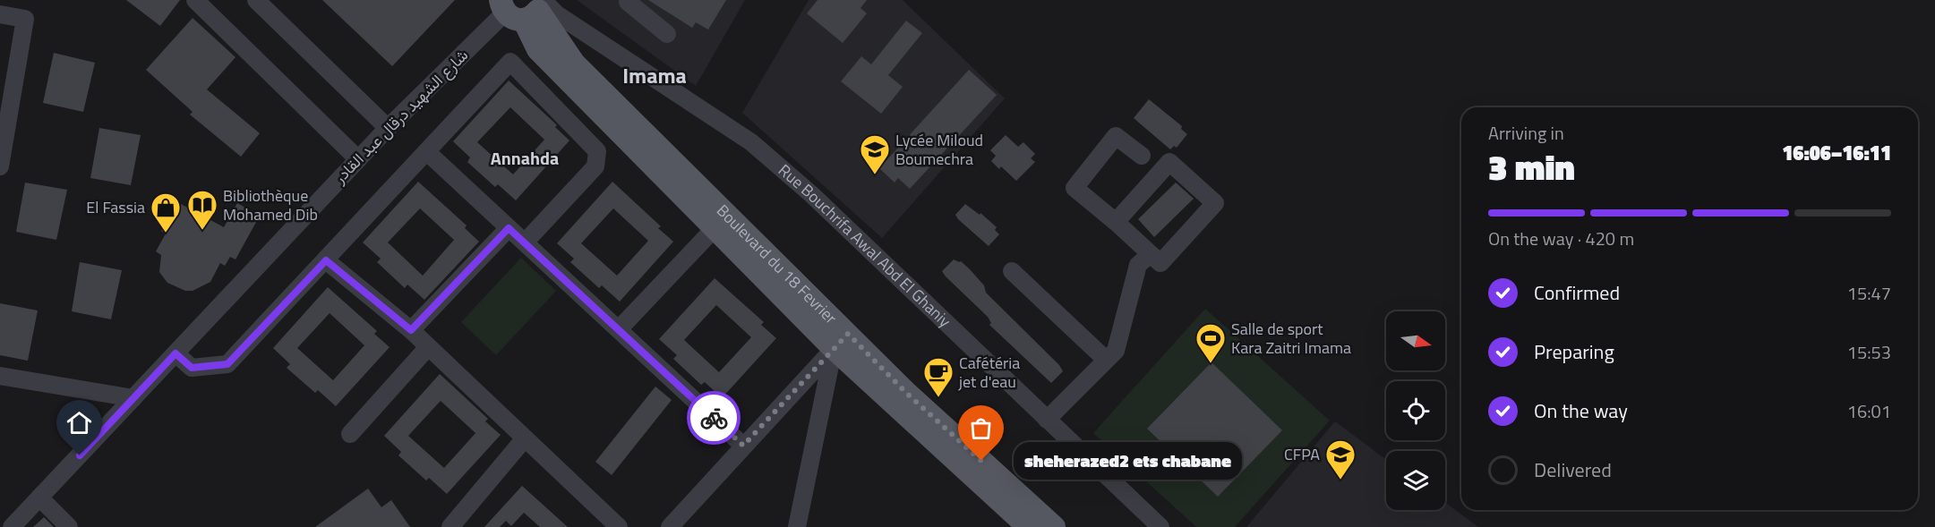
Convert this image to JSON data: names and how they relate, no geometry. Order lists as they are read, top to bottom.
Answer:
{
  "streets": {
    "main road": ["Boulevard du 18 Fevrier"],
    "street": ["شارع الشهيد درقال عبد القادر", "Rue Bouchrifa Awal Abd El Ghaniy"]
  },
  "crossings": [
    ["شارع الشهيد درقال عبد القادر", "Rue Bouchrifa Awal Abd El Ghaniy"],
    ["شارع الشهيد درقال عبد القادر", "Boulevard du 18 Fevrier"],
    ["Rue Bouchrifa Awal Abd El Ghaniy", "Boulevard du 18 Fevrier"]
  ],
  "districts": ["Imama", "Annahda"],
  "places": {
    "school or university": ["Lycée Miloud Boumechra", "CFPA"],
    "library": ["Bibliothèque Mohamed Dib"],
    "shop": ["El Fassia"],
    "sports": ["Salle de sport Kara Zaitri Imama"],
    "cafe": ["Cafétéria jet d'eau"],
    "other": ["sheherazed2 ets chabane"]
  },
  "north": "right",
  "page": {
    "heading": ["3 min", "Arriving in", "16:06–16:11"],
    "bar": "On the way · 420 m",
    "list": [
      ["Confirmed", "15:47"],
      ["Preparing", "15:53"],
      ["On the way", "16:01"],
      "Delivered"
    ],
    "bubble": "sheherazed2 ets chabane"
  }
}
